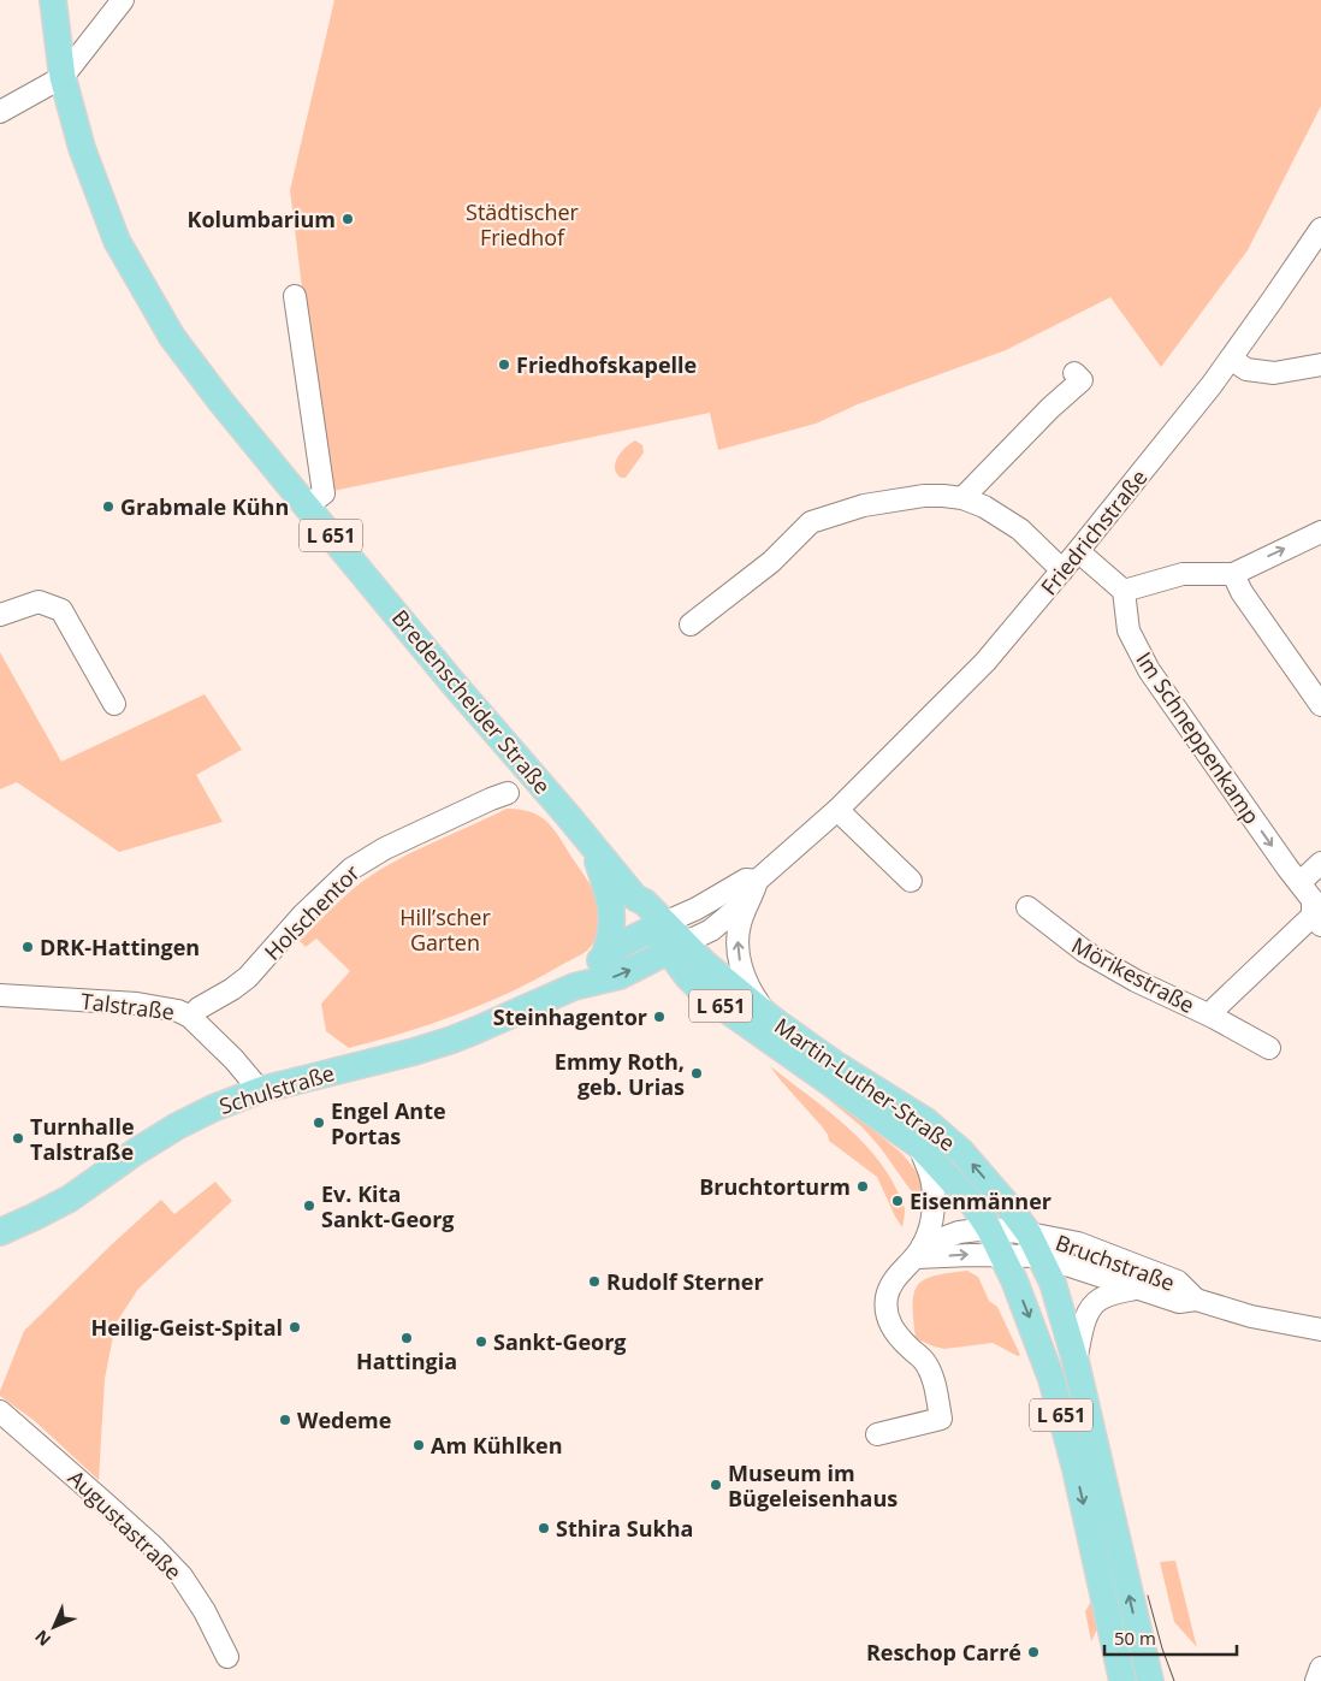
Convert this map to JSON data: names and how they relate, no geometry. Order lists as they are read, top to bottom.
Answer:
{
  "streets": {
    "main road": [
      "L 651",
      "Bredenscheider Straße",
      "Martin-Luther-Straße",
      "Schulstraße"
    ],
    "street": [
      "Friedrichstraße",
      "Im Schneppenkamp",
      "Holschentor",
      "Mörikestraße",
      "Talstraße",
      "Bruchstraße",
      "Augustastraße"
    ]
  },
  "crossings": [
    ["Friedrichstraße", "Bredenscheider Straße"],
    ["Friedrichstraße", "Martin-Luther-Straße"],
    ["Friedrichstraße", "Schulstraße"],
    ["Bredenscheider Straße", "Martin-Luther-Straße"],
    ["Bredenscheider Straße", "Schulstraße"],
    ["Im Schneppenkamp", "Mörikestraße"],
    ["Holschentor", "Talstraße"],
    ["Talstraße", "Schulstraße"],
    ["Martin-Luther-Straße", "Schulstraße"],
    ["Martin-Luther-Straße", "Bruchstraße"]
  ],
  "parks": ["Städtischer Friedhof", "Hill’scher Garten"],
  "places": [
    "Kolumbarium",
    "Friedhofskapelle",
    "Grabmale Kühn",
    "DRK-Hattingen",
    "Steinhagentor",
    "Emmy Roth, geb. Urias",
    "Engel Ante Portas",
    "Turnhalle Talstraße",
    "Bruchtorturm",
    "Eisenmänner",
    "Ev. Kita Sankt-Georg",
    "Rudolf Sterner",
    "Heilig-Geist-Spital",
    "Hattingia",
    "Sankt-Georg",
    "Wedeme",
    "Am Kühlken",
    "Museum im Bügeleisenhaus",
    "Sthira Sukha",
    "Reschop Carré"
  ],
  "scale_bar": "50 m",
  "north": "bottom left"
}
